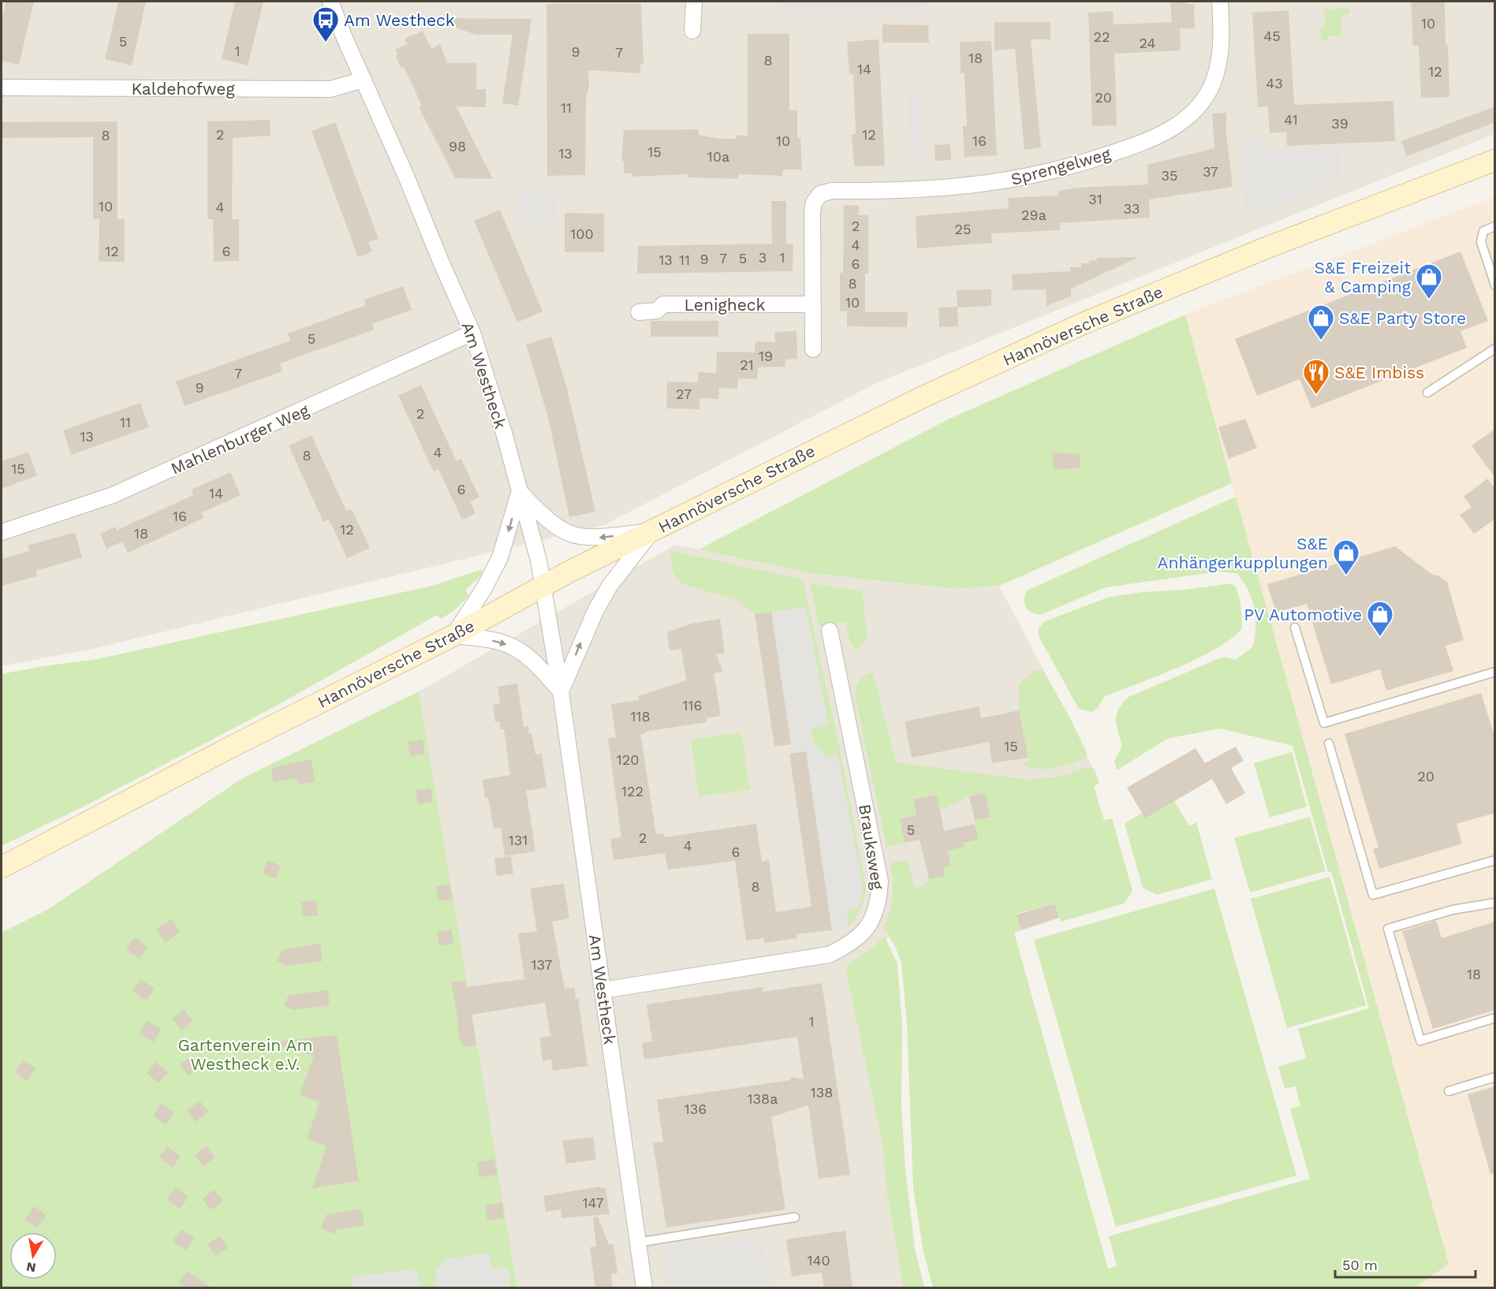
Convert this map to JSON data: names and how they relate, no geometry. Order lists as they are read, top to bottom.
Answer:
{
  "streets": {
    "main road": ["Hannöversche Straße"],
    "street": [
      "Kaldehofweg",
      "Sprengelweg",
      "Lenigheck",
      "Am Westheck",
      "Mahlenburger Weg",
      "Brauksweg"
    ]
  },
  "crossings": [
    ["Kaldehofweg", "Am Westheck"],
    ["Sprengelweg", "Lenigheck"],
    ["Hannöversche Straße", "Am Westheck"],
    ["Am Westheck", "Mahlenburger Weg"],
    ["Am Westheck", "Brauksweg"]
  ],
  "parks": ["Gartenverein Am Westheck e.V."],
  "places": {
    "bus stop": ["Am Westheck"],
    "shop": [
      "S&E Freizeit & Camping",
      "S&E Party Store",
      "S&E Anhängerkupplungen",
      "PV Automotive"
    ],
    "restaurant": ["S&E Imbiss"]
  },
  "house_numbers": [
    "10",
    "45",
    "22",
    "5",
    "24",
    "1",
    "9",
    "7",
    "18",
    "8",
    "14",
    "12",
    "43",
    "20",
    "11",
    "41",
    "39",
    "2",
    "12",
    "8",
    "10",
    "16",
    "98",
    "15",
    "13",
    "10a",
    "37",
    "35",
    "31",
    "10",
    "4",
    "33",
    "29a",
    "2",
    "25",
    "100",
    "4",
    "12",
    "6",
    "3",
    "1",
    "7",
    "5",
    "9",
    "13",
    "11",
    "6",
    "8",
    "10",
    "5",
    "19",
    "21",
    "7",
    "9",
    "27",
    "2",
    "11",
    "13",
    "4",
    "8",
    "15",
    "6",
    "14",
    "16",
    "12",
    "18",
    "116",
    "118",
    "15",
    "120",
    "20",
    "122",
    "5",
    "2",
    "131",
    "4",
    "6",
    "8",
    "137",
    "18",
    "1",
    "138",
    "138a",
    "136",
    "147",
    "140"
  ],
  "scale_bar": "50 m",
  "north": "bottom"
}
